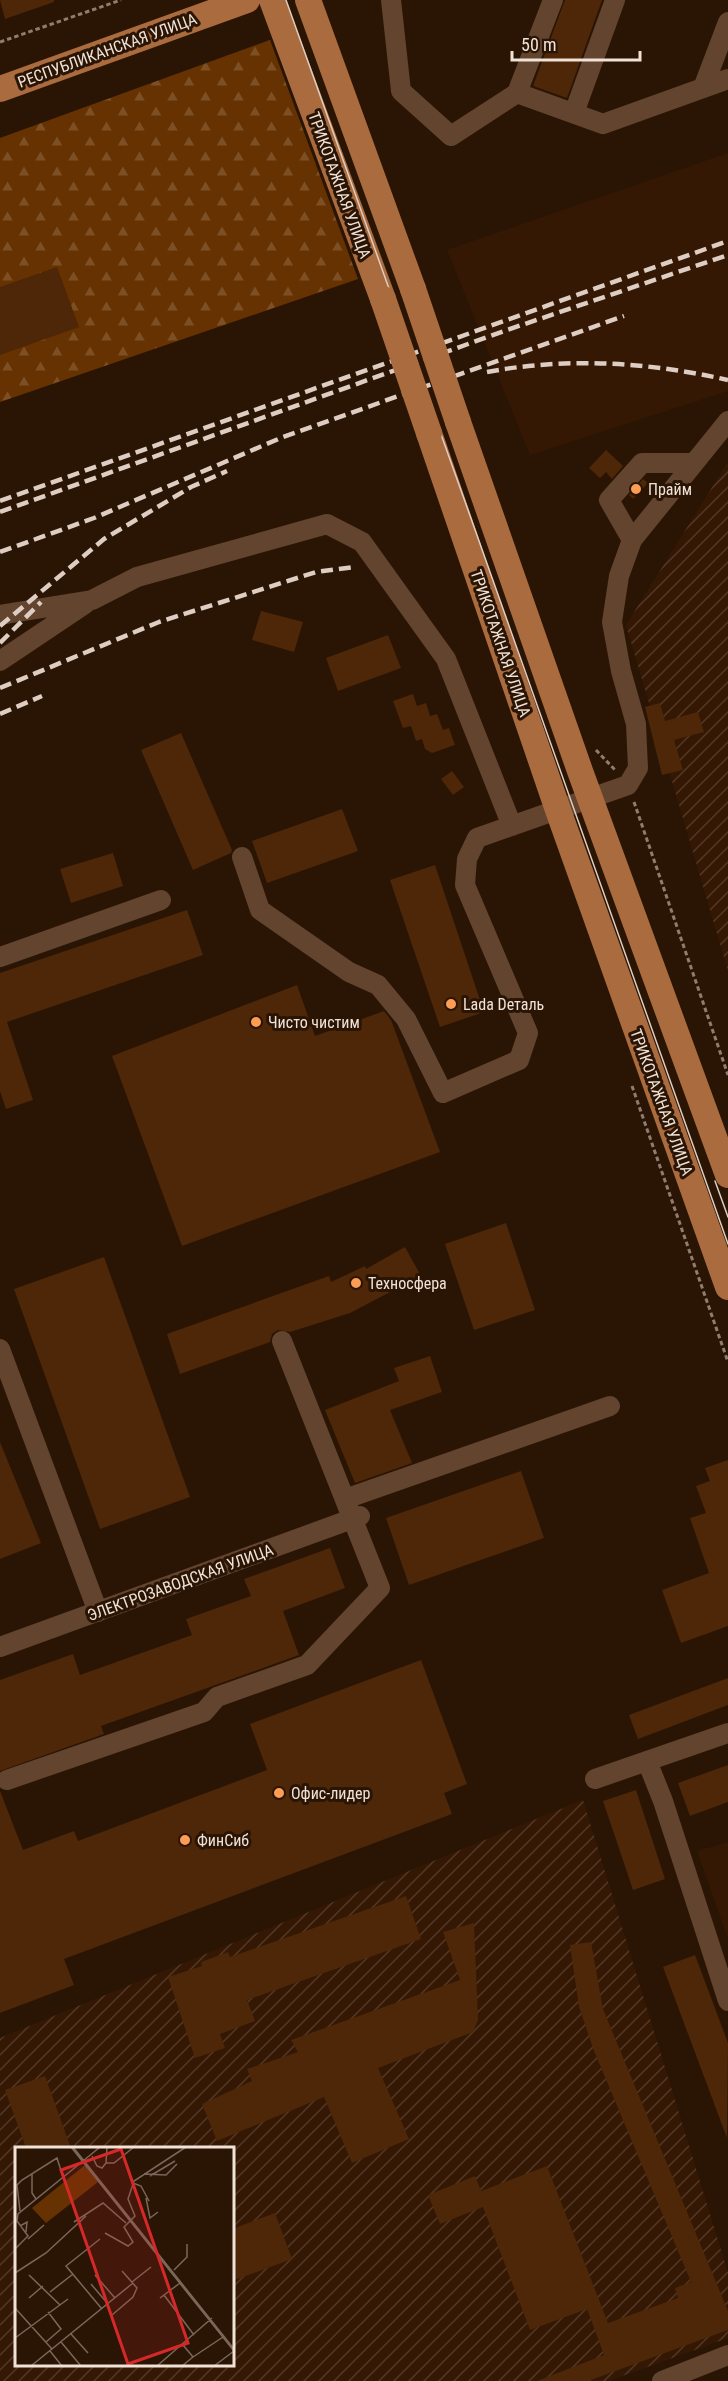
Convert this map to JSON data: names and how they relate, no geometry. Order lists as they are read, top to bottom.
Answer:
{
  "streets": {
    "main road": ["РЕСПУБЛИКАНСКАЯ УЛИЦА", "ТРИКОТАЖНАЯ УЛИЦА"],
    "street": ["ЭЛЕКТРОЗАВОДСКАЯ УЛИЦА"]
  },
  "places": [
    "Прайм",
    "Lada Dеталь",
    "Чисто чистим",
    "Техносфера",
    "Офис-лидер",
    "ФинСиб"
  ],
  "scale_bar": "50 m"
}
